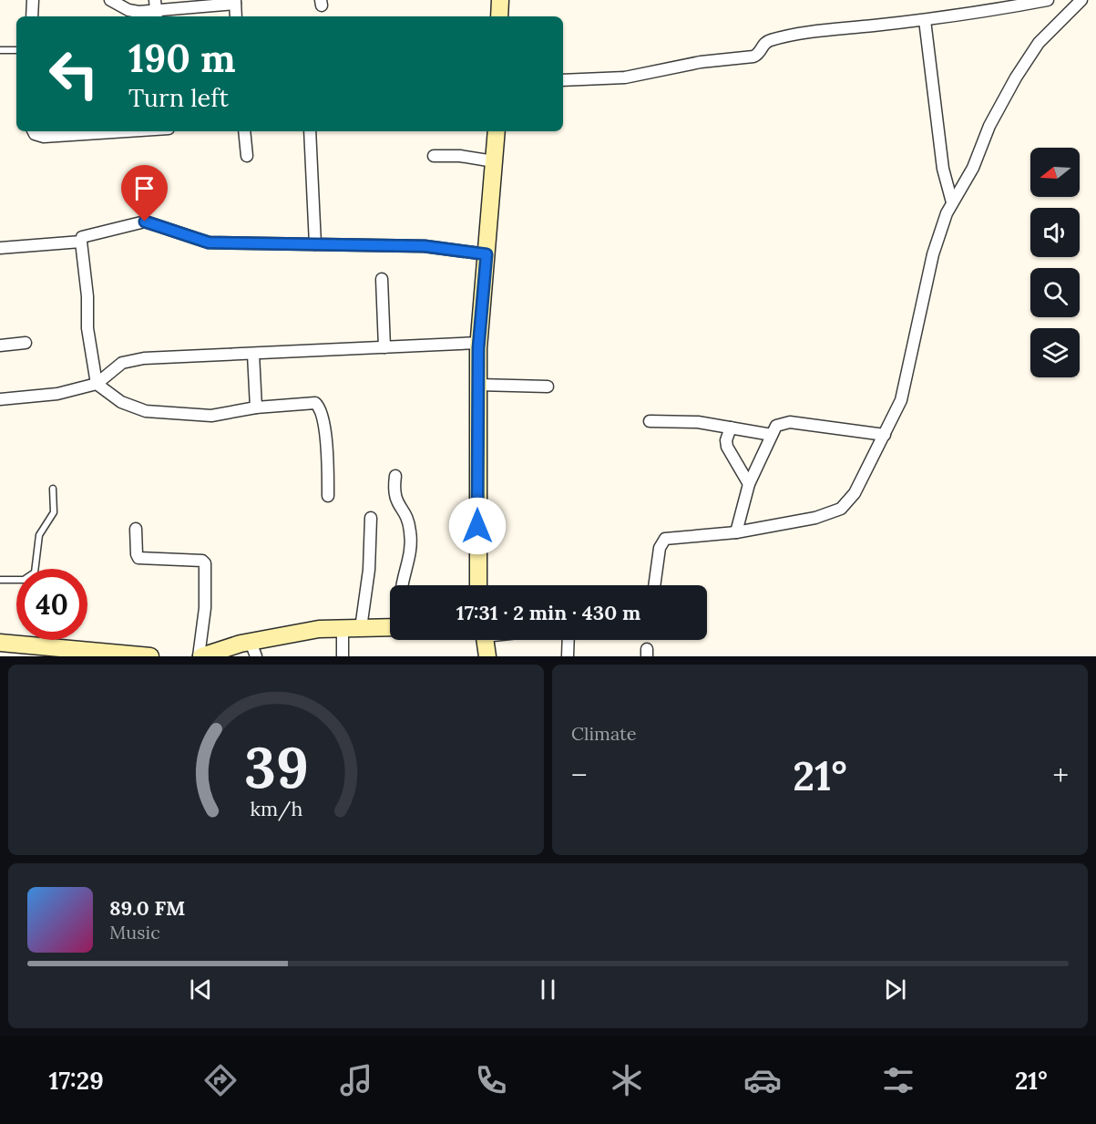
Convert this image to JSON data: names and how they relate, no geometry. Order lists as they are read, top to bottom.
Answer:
{
  "north": "left",
  "page": {
    "turn": ["190 m", "Turn left"],
    "limit": "40",
    "trip": "17:31 · 2 min · 430 m",
    "tile": "Climate",
    "heat": ["−", "21°", "+"],
    "song": ["89.0 FM", "Music"],
    "tabs": ["17:29", "21°"],
    "gauge": ["39", "km/h"]
  }
}
